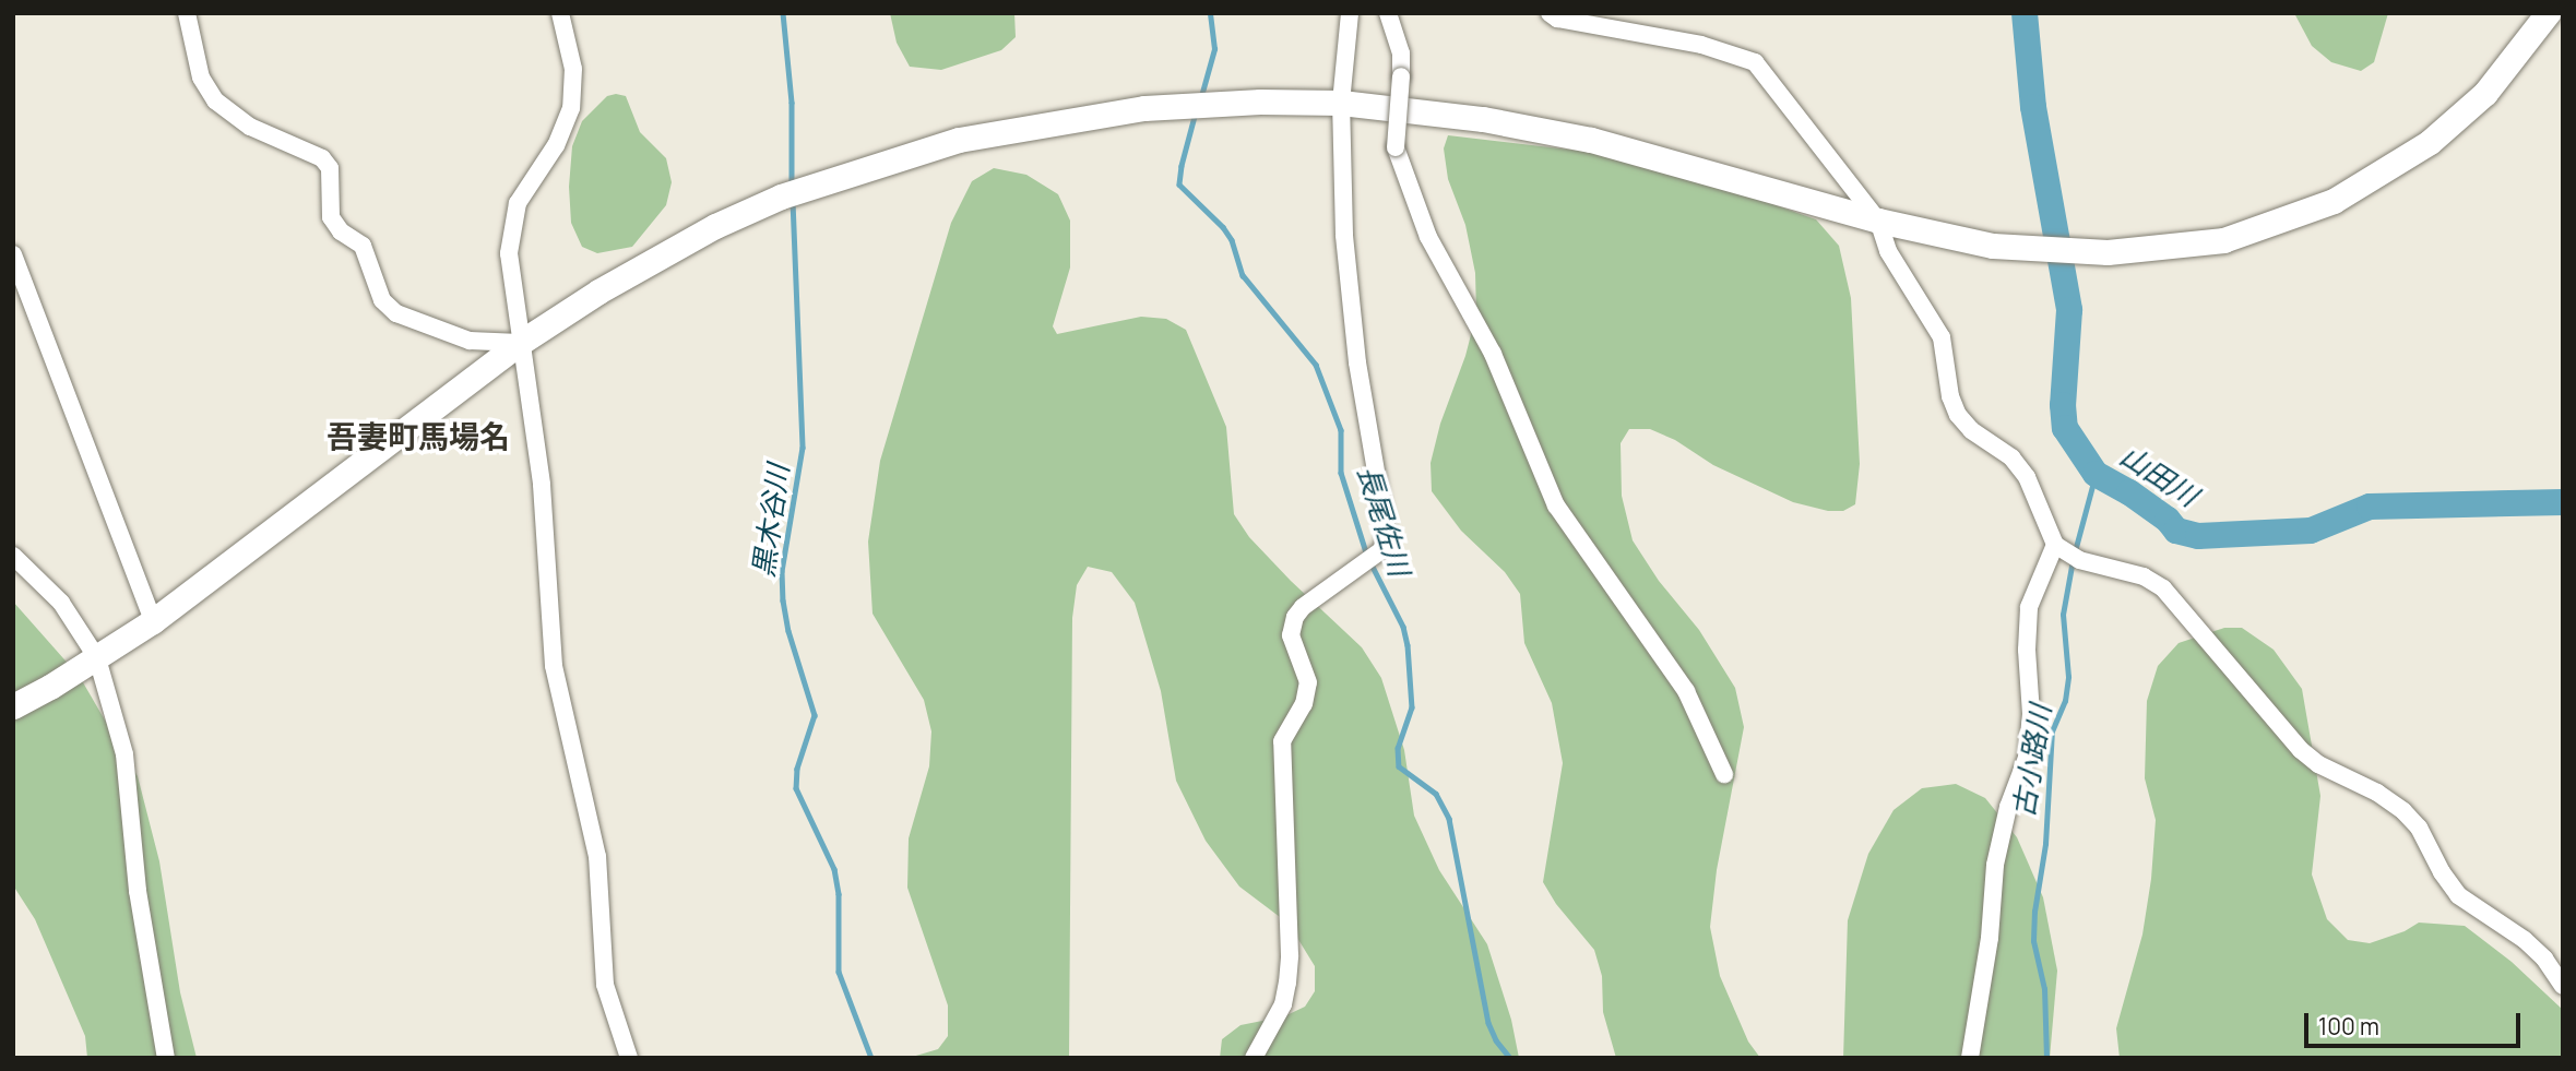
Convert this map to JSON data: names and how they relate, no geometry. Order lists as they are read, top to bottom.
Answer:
{
  "districts": ["吾妻町馬場名"],
  "water": [
    "山田川",
    "黒木谷川",
    "長尾佐川",
    "古小路川"
  ],
  "scale_bar": "100 m"
}
